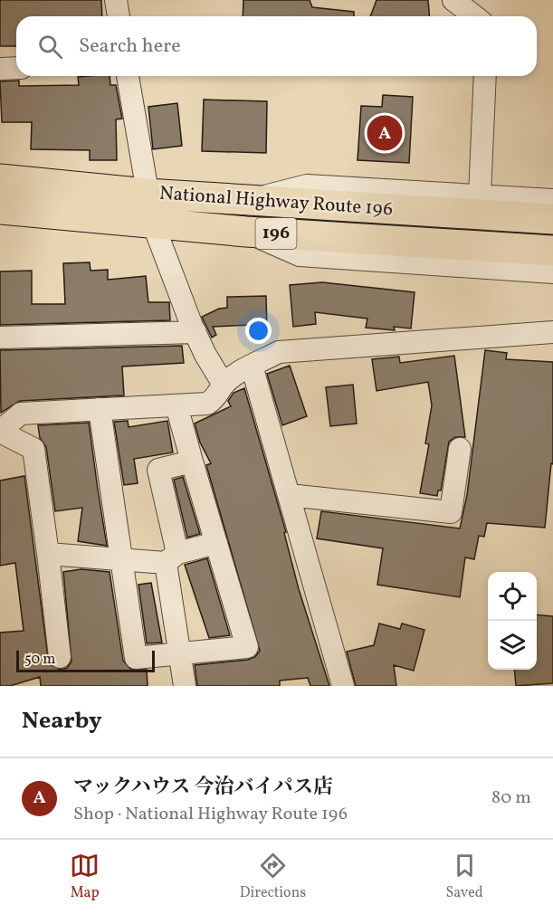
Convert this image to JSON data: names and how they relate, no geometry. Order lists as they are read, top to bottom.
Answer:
{
  "streets": {
    "highway": ["National Highway Route 196", "196"]
  },
  "scale_bar": "50 m",
  "page": {
    "search": "Search here",
    "pins": "A",
    "scale": "50 m",
    "heading": "Nearby",
    "list": [
      {
        "mark": "A",
        "name": "マックハウス 今治バイパス店",
        "note": "Shop · National Highway Route 196",
        "value": "80 m"
      }
    ],
    "nav": ["Map", "Directions", "Saved"]
  }
}
